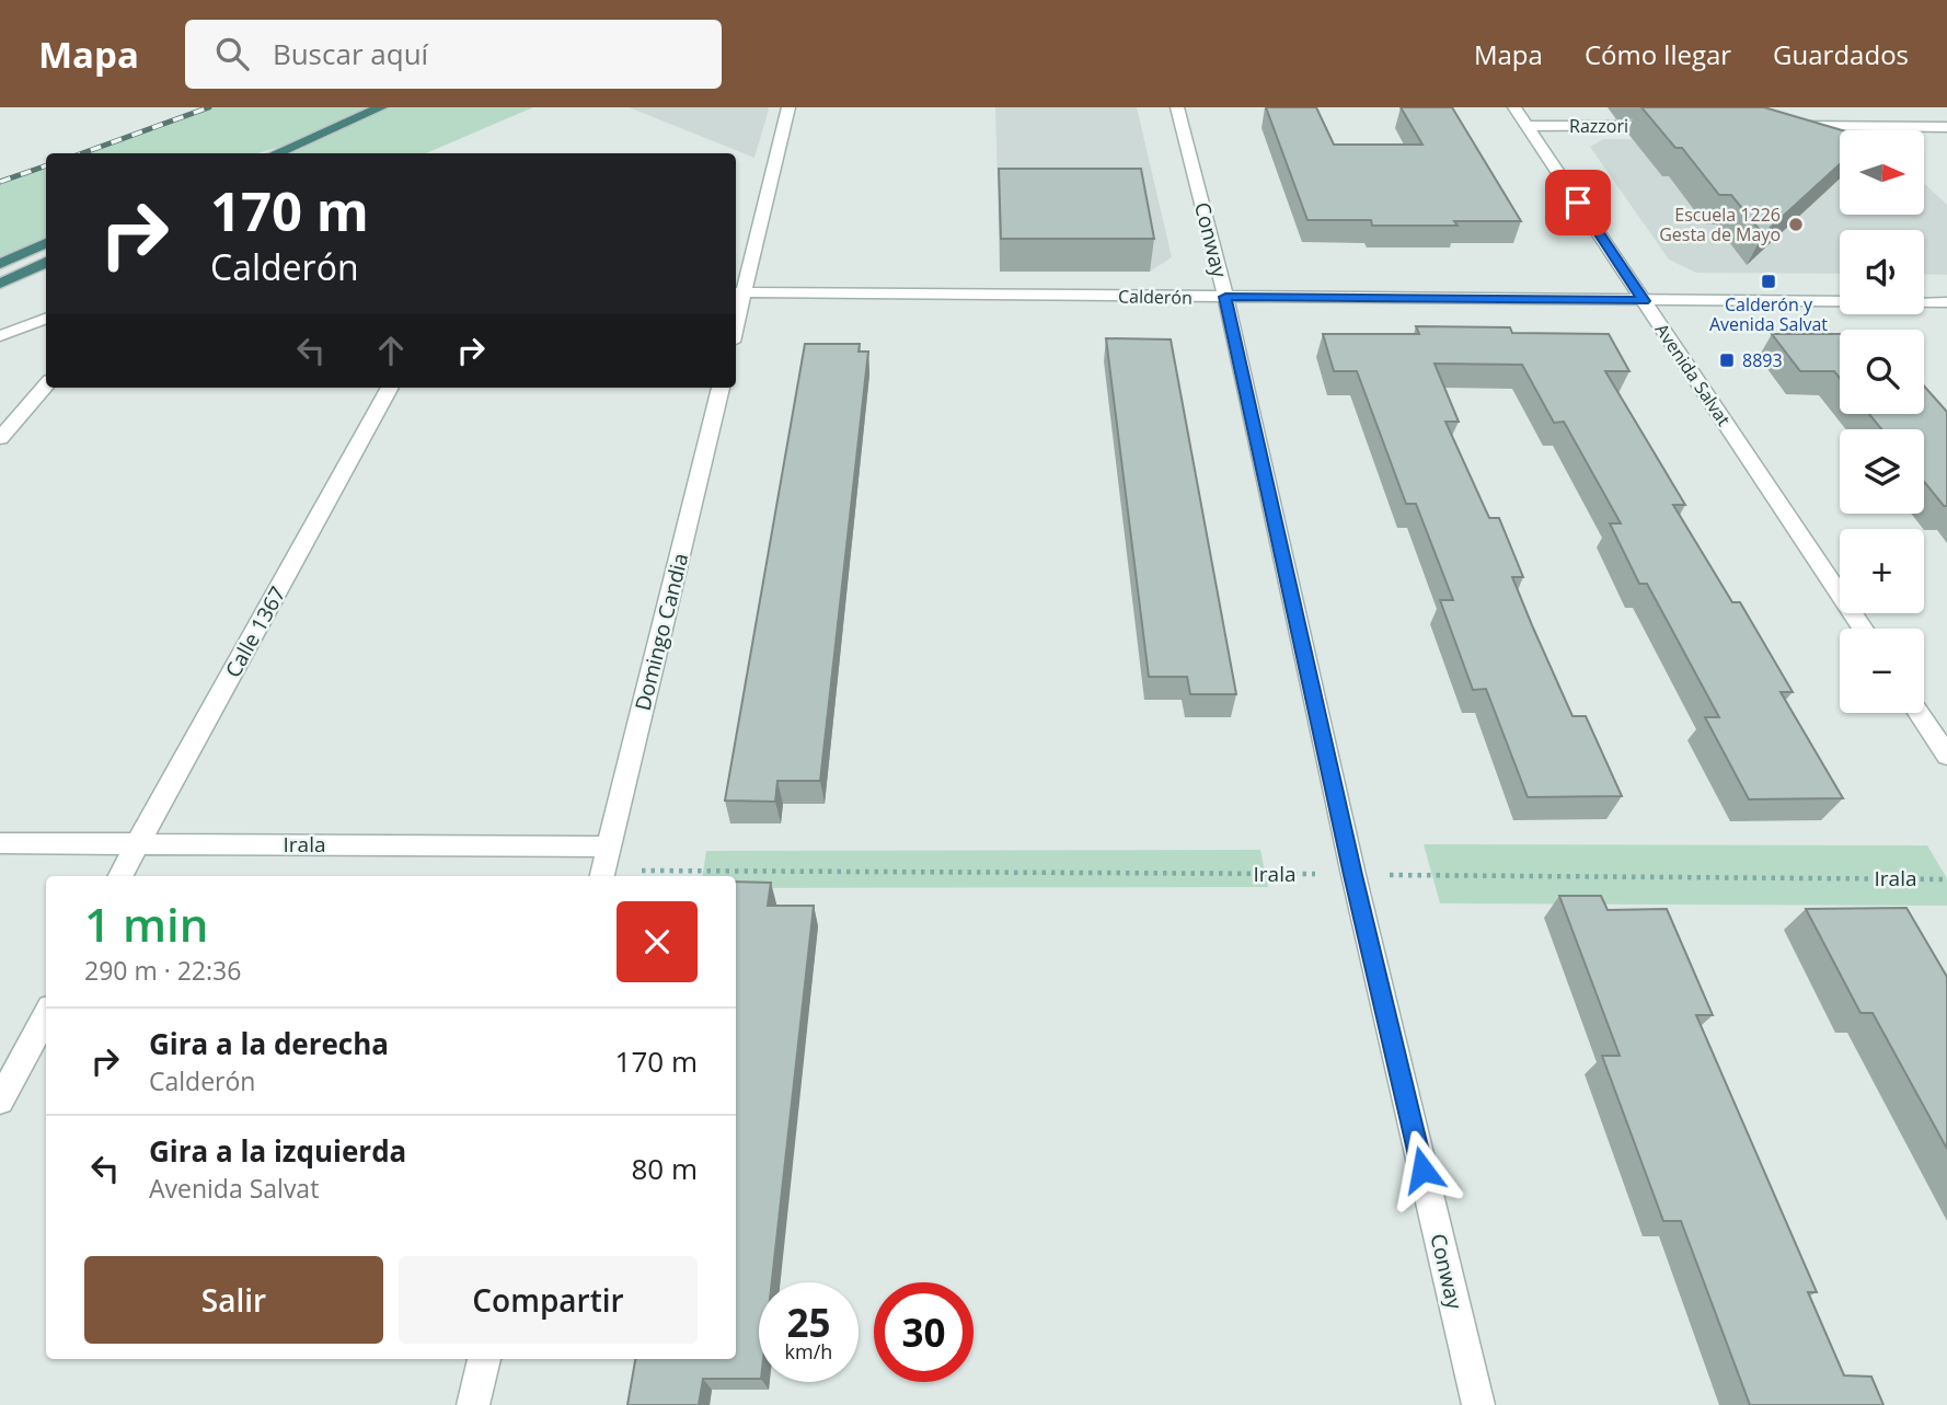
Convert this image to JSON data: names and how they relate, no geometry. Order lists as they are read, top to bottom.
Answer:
{
  "streets": {
    "street": [
      "Razzori",
      "Conway",
      "Calderón",
      "Avenida Salvat",
      "Calle 1367",
      "Domingo Candia",
      "Irala"
    ]
  },
  "crossings": [
    ["Razzori", "Avenida Salvat"],
    ["Conway", "Calderón"],
    ["Conway", "Irala"],
    ["Calderón", "Avenida Salvat"],
    ["Calle 1367", "Irala"],
    ["Domingo Candia", "Irala"]
  ],
  "places": {
    "other": ["Escuela 1226 Gesta de Mayo"],
    "transit": ["Calderón y Avenida Salvat", "8893"]
  },
  "north": "right",
  "page": {
    "header": "Mapa",
    "search": "Buscar aquí",
    "nav": ["Mapa", "Cómo llegar", "Guardados"],
    "map_buttons": ["+", "−"],
    "turn": ["170 m", "Calderón"],
    "heading": ["1 min", "290 m · 22:36"],
    "list": [
      {
        "name": "Gira a la derecha",
        "note": "Calderón",
        "value": "170 m"
      },
      {
        "name": "Gira a la izquierda",
        "note": "Avenida Salvat",
        "value": "80 m"
      }
    ],
    "buttons": ["Salir", "Compartir"],
    "speed": "25 km/h",
    "limit": "30"
  }
}
